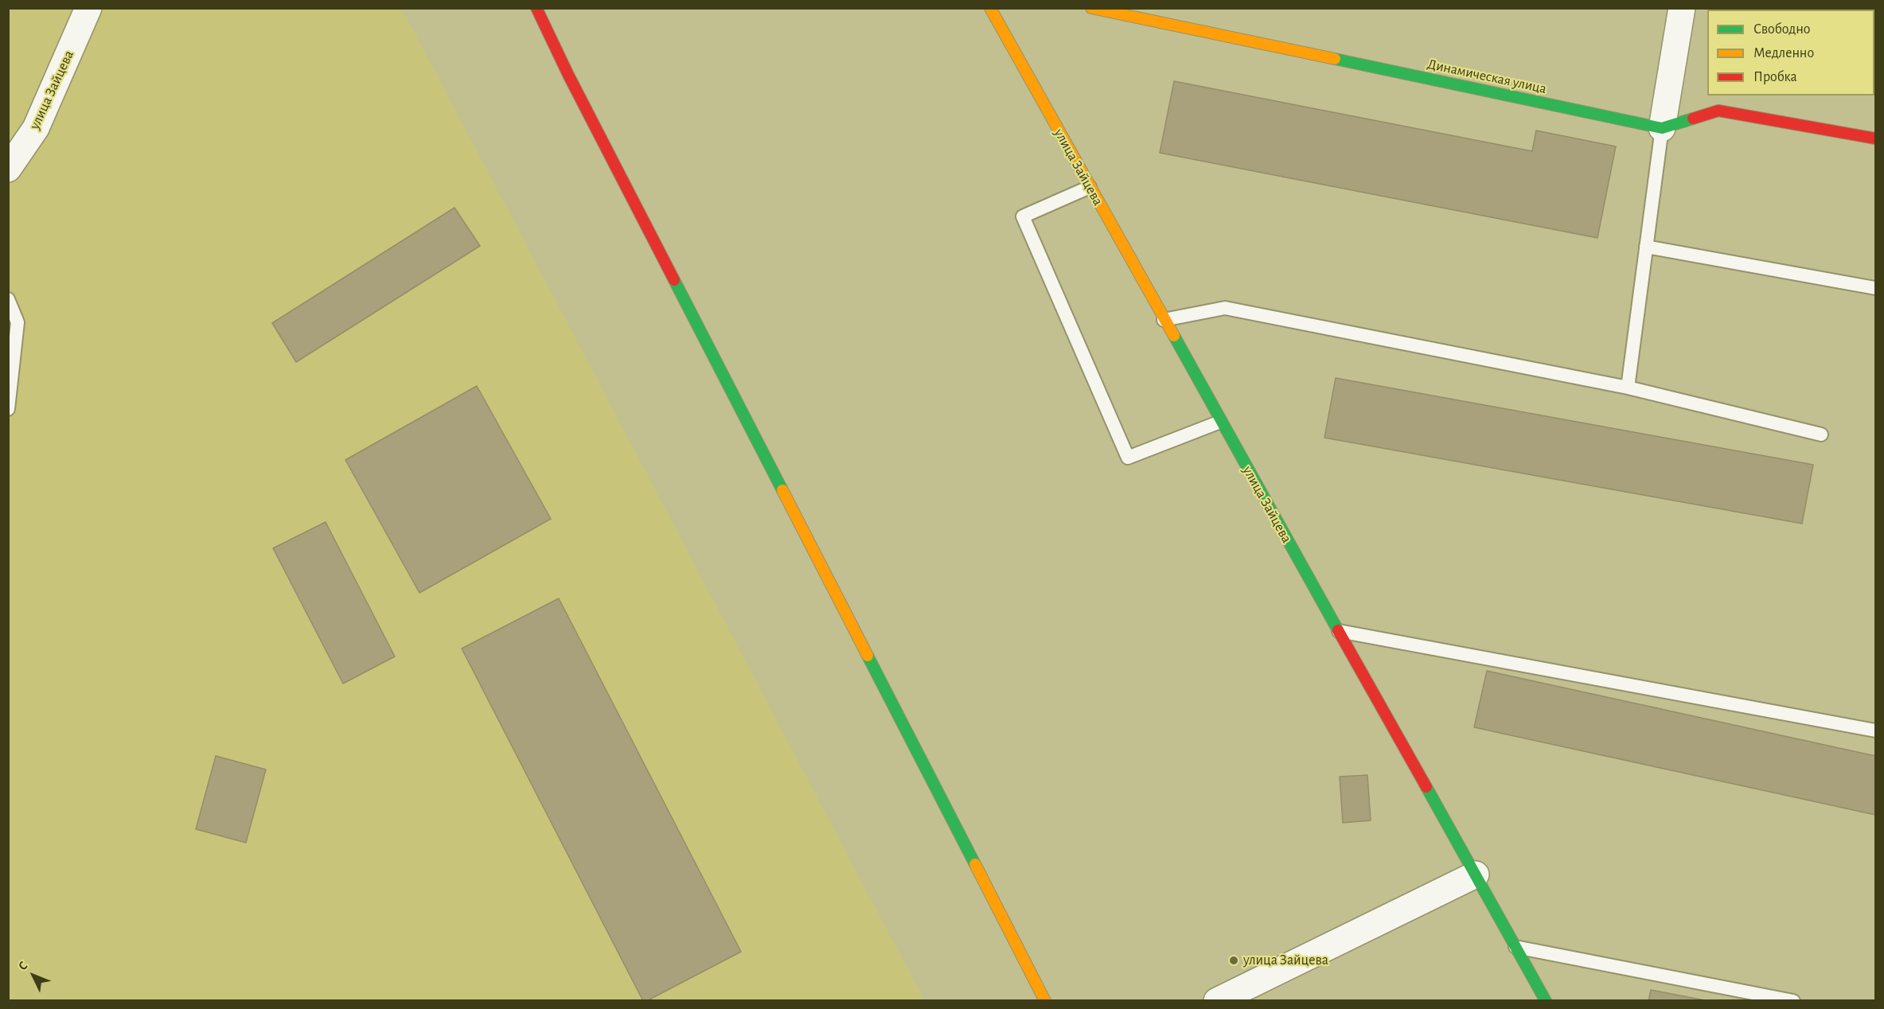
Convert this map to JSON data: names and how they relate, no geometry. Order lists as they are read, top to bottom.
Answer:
{
  "streets": {
    "street": ["Динамическая улица", "улица Зайцева"]
  },
  "places": ["улица Зайцева"],
  "legend": ["Свободно", "Медленно", "Пробка"],
  "north": "top left"
}
